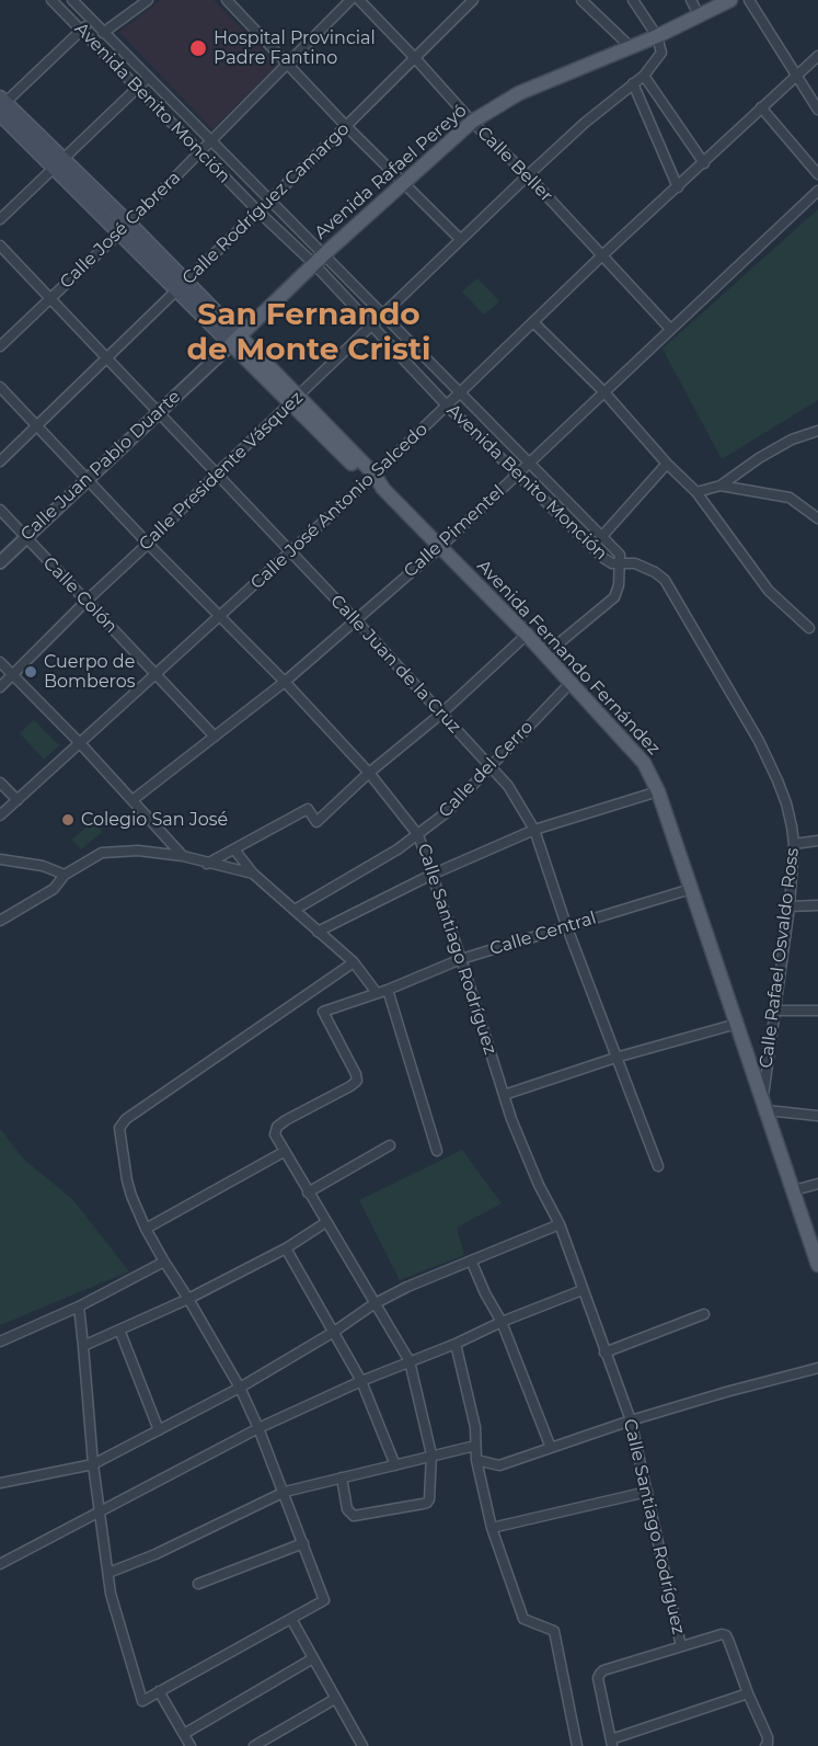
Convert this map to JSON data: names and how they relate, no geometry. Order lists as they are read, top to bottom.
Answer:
{
  "streets": {
    "main road": ["Avenida Rafael Pereyó", "Avenida Fernando Fernández"],
    "street": [
      "Avenida Benito Monción",
      "Calle Beller",
      "Calle Rodríguez Camargo",
      "Calle José Cabrera",
      "Calle Juan Pablo Duarte",
      "Calle Presidente Vásquez",
      "Calle José Antonio Salcedo",
      "Calle Pimentel",
      "Calle Colón",
      "Calle Juan de la Cruz",
      "Calle del Cerro",
      "Calle Central",
      "Calle Santiago Rodríguez",
      "Calle Rafael Osvaldo Ross"
    ]
  },
  "crossings": [
    ["Avenida Benito Monción", "Avenida Rafael Pereyó"],
    ["Avenida Benito Monción", "Calle Rodríguez Camargo"],
    ["Avenida Benito Monción", "Calle José Cabrera"],
    ["Avenida Benito Monción", "Calle Presidente Vásquez"],
    ["Avenida Benito Monción", "Calle José Antonio Salcedo"],
    ["Avenida Benito Monción", "Calle Pimentel"],
    ["Avenida Benito Monción", "Calle Rafael Osvaldo Ross"],
    ["Calle Beller", "Avenida Rafael Pereyó"],
    ["Calle Beller", "Calle Rodríguez Camargo"],
    ["Calle Beller", "Calle Presidente Vásquez"],
    ["Calle Beller", "Calle José Antonio Salcedo"],
    ["Calle Beller", "Calle Pimentel"],
    ["Avenida Rafael Pereyó", "Calle Juan Pablo Duarte"],
    ["Avenida Rafael Pereyó", "Calle Presidente Vásquez"],
    ["Avenida Rafael Pereyó", "Avenida Fernando Fernández"],
    ["Calle Rodríguez Camargo", "Avenida Fernando Fernández"],
    ["Calle Rodríguez Camargo", "Calle Juan de la Cruz"],
    ["Calle Rodríguez Camargo", "Calle Santiago Rodríguez"],
    ["Calle José Cabrera", "Avenida Fernando Fernández"],
    ["Calle José Cabrera", "Calle Juan de la Cruz"],
    ["Calle Juan Pablo Duarte", "Calle Colón"],
    ["Calle Juan Pablo Duarte", "Avenida Fernando Fernández"],
    ["Calle Juan Pablo Duarte", "Calle Juan de la Cruz"],
    ["Calle Juan Pablo Duarte", "Calle Santiago Rodríguez"],
    ["Calle Presidente Vásquez", "Calle Colón"],
    ["Calle Presidente Vásquez", "Avenida Fernando Fernández"],
    ["Calle Presidente Vásquez", "Calle Juan de la Cruz"],
    ["Calle Presidente Vásquez", "Calle Santiago Rodríguez"],
    ["Calle José Antonio Salcedo", "Calle Colón"],
    ["Calle José Antonio Salcedo", "Avenida Fernando Fernández"],
    ["Calle José Antonio Salcedo", "Calle Juan de la Cruz"],
    ["Calle José Antonio Salcedo", "Calle Santiago Rodríguez"],
    ["Calle Pimentel", "Calle Colón"],
    ["Calle Pimentel", "Avenida Fernando Fernández"],
    ["Calle Pimentel", "Calle Juan de la Cruz"],
    ["Calle Pimentel", "Calle Santiago Rodríguez"],
    ["Avenida Fernando Fernández", "Calle del Cerro"],
    ["Avenida Fernando Fernández", "Calle Central"],
    ["Avenida Fernando Fernández", "Calle Rafael Osvaldo Ross"],
    ["Calle Juan de la Cruz", "Calle del Cerro"],
    ["Calle Juan de la Cruz", "Calle Central"],
    ["Calle del Cerro", "Calle Santiago Rodríguez"],
    ["Calle Central", "Calle Santiago Rodríguez"]
  ],
  "districts": ["San Fernando de Monte Cristi"],
  "places": ["Hospital Provincial Padre Fantino", "Cuerpo de Bomberos", "Colegio San José"]
}
